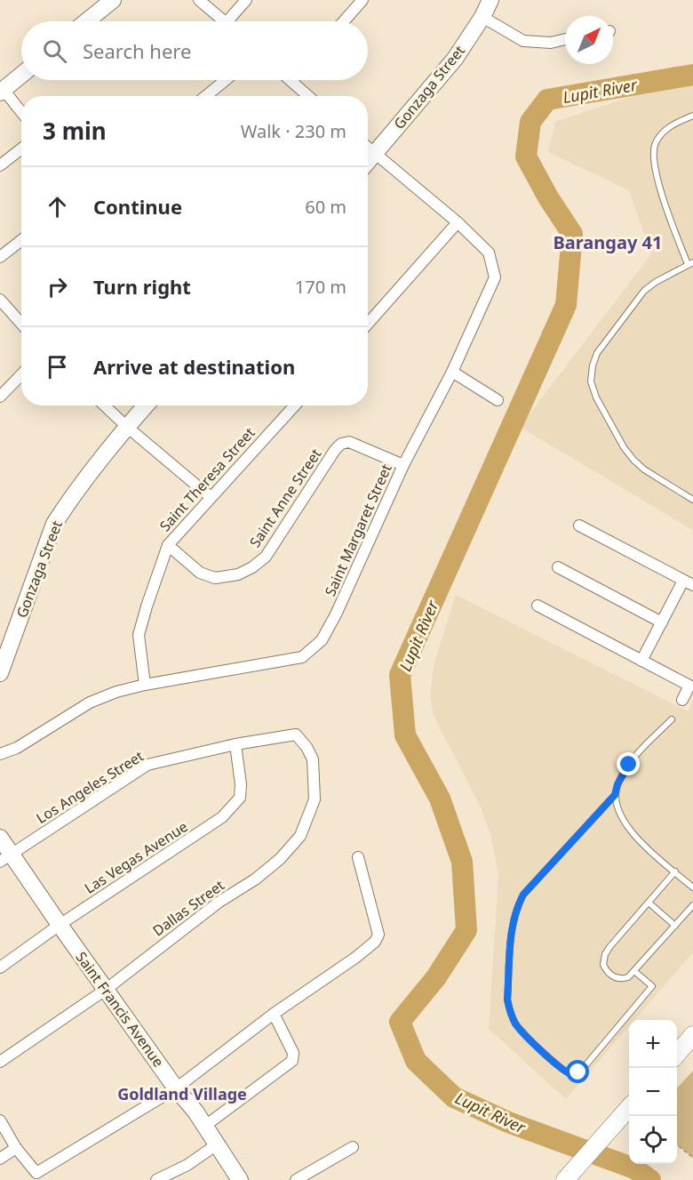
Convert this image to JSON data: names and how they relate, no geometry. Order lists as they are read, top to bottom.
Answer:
{
  "streets": {
    "street": [
      "Gonzaga Street",
      "Saint Theresa Street",
      "Saint Anne Street",
      "Saint Margaret Street",
      "Los Angeles Street",
      "Las Vegas Avenue",
      "Dallas Street",
      "Saint Francis Avenue"
    ]
  },
  "crossings": [
    ["Gonzaga Street", "Saint Margaret Street"],
    ["Saint Theresa Street", "Saint Anne Street"],
    ["Saint Theresa Street", "Saint Margaret Street"],
    ["Saint Anne Street", "Saint Margaret Street"],
    ["Los Angeles Street", "Las Vegas Avenue"],
    ["Los Angeles Street", "Dallas Street"],
    ["Los Angeles Street", "Saint Francis Avenue"],
    ["Las Vegas Avenue", "Saint Francis Avenue"],
    ["Dallas Street", "Saint Francis Avenue"]
  ],
  "districts": ["Barangay 41", "Goldland Village"],
  "water": ["Lupit River"],
  "north": "top right",
  "page": {
    "search": "Search here",
    "heading": ["3 min", "Walk · 230 m"],
    "list": [
      ["Continue", "60 m"],
      ["Turn right", "170 m"],
      "Arrive at destination"
    ],
    "map_buttons": ["+", "−"]
  }
}
